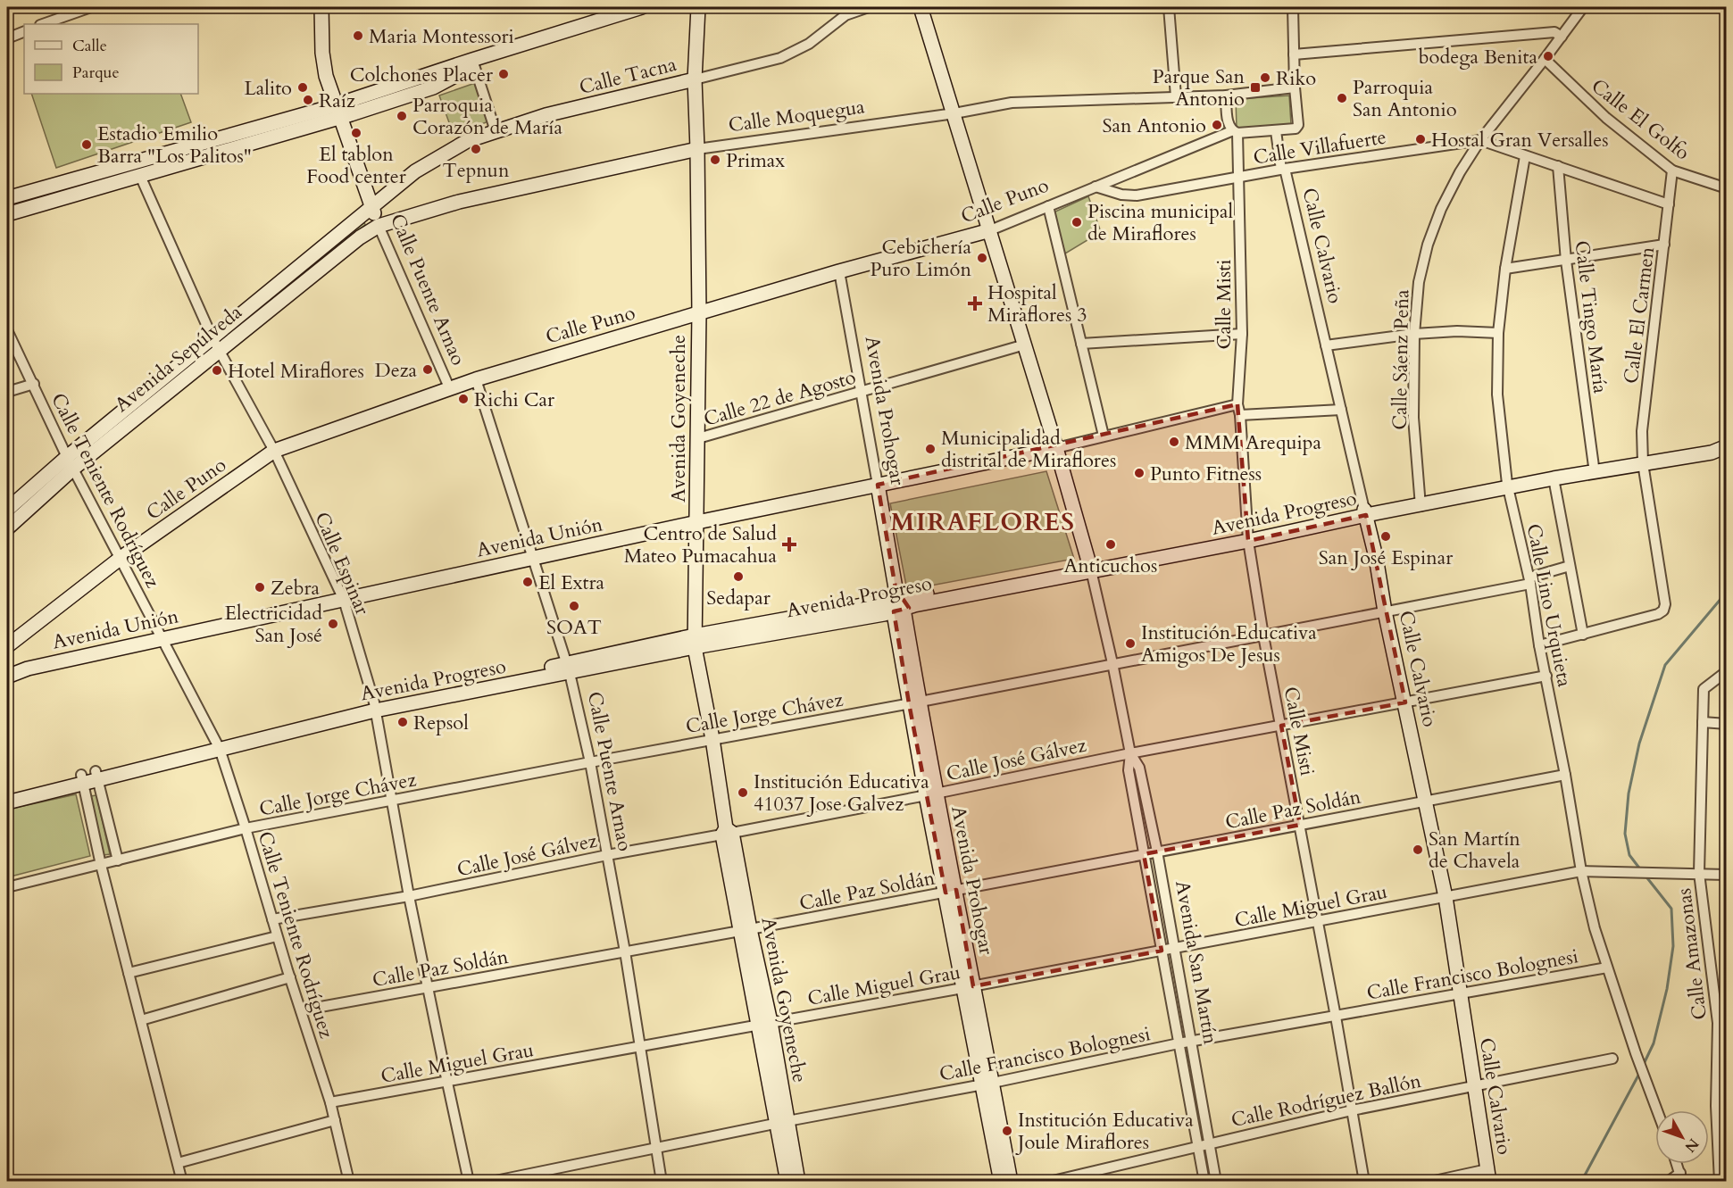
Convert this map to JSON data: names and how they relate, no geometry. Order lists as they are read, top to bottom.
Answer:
{
  "streets": {
    "street": [
      "Calle Tacna",
      "Calle Moquegua",
      "Calle El Golfo",
      "Calle Villafuerte",
      "Calle Puno",
      "Calle Calvario",
      "Calle Puente Arnao",
      "Calle Misti",
      "Calle El Carmen",
      "Calle Tingo María",
      "Avenida Sepúlveda",
      "Calle Sáenz Peña",
      "Calle 22 de Agosto",
      "Avenida Prohogar",
      "Avenida Goyeneche",
      "Calle Teniente Rodríguez",
      "Avenida Progreso",
      "Avenida Unión",
      "Calle Espinar",
      "Calle Lino Urquieta",
      "Calle Jorge Chávez",
      "Calle José Gálvez",
      "Calle Paz Soldán",
      "Calle Miguel Grau",
      "Calle Amazonas",
      "Avenida San Martín",
      "Calle Francisco Bolognesi",
      "Calle Rodríguez Ballón"
    ]
  },
  "crossings": [
    ["Calle Tacna", "Calle Puente Arnao"],
    ["Calle Tacna", "Avenida Sepúlveda"],
    ["Calle Tacna", "Avenida Goyeneche"],
    ["Calle Moquegua", "Calle Puno"],
    ["Calle Moquegua", "Calle Puente Arnao"],
    ["Calle Moquegua", "Calle Misti"],
    ["Calle Moquegua", "Avenida Sepúlveda"],
    ["Calle Moquegua", "Avenida Goyeneche"],
    ["Calle Moquegua", "Avenida San Martín"],
    ["Calle El Golfo", "Calle El Carmen"],
    ["Calle El Golfo", "Calle Sáenz Peña"],
    ["Calle Villafuerte", "Calle Puno"],
    ["Calle Villafuerte", "Calle Calvario"],
    ["Calle Villafuerte", "Calle Misti"],
    ["Calle Villafuerte", "Calle El Carmen"],
    ["Calle Villafuerte", "Calle Tingo María"],
    ["Calle Villafuerte", "Calle Sáenz Peña"],
    ["Calle Villafuerte", "Calle Lino Urquieta"],
    ["Calle Puno", "Calle Calvario"],
    ["Calle Puno", "Calle Puente Arnao"],
    ["Calle Puno", "Calle Misti"],
    ["Calle Puno", "Avenida Prohogar"],
    ["Calle Puno", "Avenida Goyeneche"],
    ["Calle Puno", "Calle Teniente Rodríguez"],
    ["Calle Puno", "Calle Espinar"],
    ["Calle Puno", "Avenida San Martín"],
    ["Calle Calvario", "Avenida Progreso"],
    ["Calle Calvario", "Calle Jorge Chávez"],
    ["Calle Calvario", "Calle José Gálvez"],
    ["Calle Calvario", "Calle Paz Soldán"],
    ["Calle Calvario", "Calle Miguel Grau"],
    ["Calle Calvario", "Calle Francisco Bolognesi"],
    ["Calle Calvario", "Calle Rodríguez Ballón"],
    ["Calle Puente Arnao", "Avenida Sepúlveda"],
    ["Calle Puente Arnao", "Avenida Progreso"],
    ["Calle Puente Arnao", "Avenida Unión"],
    ["Calle Puente Arnao", "Calle Jorge Chávez"],
    ["Calle Puente Arnao", "Calle José Gálvez"],
    ["Calle Puente Arnao", "Calle Paz Soldán"],
    ["Calle Puente Arnao", "Calle Miguel Grau"],
    ["Calle Puente Arnao", "Calle Francisco Bolognesi"],
    ["Calle Misti", "Avenida Progreso"],
    ["Calle Misti", "Avenida Unión"],
    ["Calle Misti", "Calle Jorge Chávez"],
    ["Calle Misti", "Calle José Gálvez"],
    ["Calle Misti", "Calle Paz Soldán"],
    ["Calle Misti", "Calle Miguel Grau"],
    ["Calle Misti", "Calle Francisco Bolognesi"],
    ["Calle Misti", "Calle Rodríguez Ballón"],
    ["Calle El Carmen", "Avenida Progreso"],
    ["Calle Tingo María", "Avenida Progreso"],
    ["Avenida Sepúlveda", "Calle Teniente Rodríguez"],
    ["Avenida Sepúlveda", "Calle Espinar"],
    ["Calle Sáenz Peña", "Avenida Progreso"],
    ["Calle 22 de Agosto", "Avenida Prohogar"],
    ["Calle 22 de Agosto", "Avenida Goyeneche"],
    ["Calle 22 de Agosto", "Avenida San Martín"],
    ["Avenida Prohogar", "Avenida Progreso"],
    ["Avenida Prohogar", "Avenida Unión"],
    ["Avenida Prohogar", "Calle Jorge Chávez"],
    ["Avenida Prohogar", "Calle José Gálvez"],
    ["Avenida Prohogar", "Calle Paz Soldán"],
    ["Avenida Prohogar", "Calle Miguel Grau"],
    ["Avenida Prohogar", "Calle Francisco Bolognesi"],
    ["Avenida Goyeneche", "Avenida Progreso"],
    ["Avenida Goyeneche", "Avenida Unión"],
    ["Avenida Goyeneche", "Calle Jorge Chávez"],
    ["Avenida Goyeneche", "Calle José Gálvez"],
    ["Avenida Goyeneche", "Calle Paz Soldán"],
    ["Avenida Goyeneche", "Calle Miguel Grau"],
    ["Avenida Goyeneche", "Calle Francisco Bolognesi"],
    ["Calle Teniente Rodríguez", "Avenida Progreso"],
    ["Calle Teniente Rodríguez", "Avenida Unión"],
    ["Calle Teniente Rodríguez", "Calle Jorge Chávez"],
    ["Calle Teniente Rodríguez", "Calle José Gálvez"],
    ["Calle Teniente Rodríguez", "Calle Paz Soldán"],
    ["Calle Teniente Rodríguez", "Calle Miguel Grau"],
    ["Avenida Progreso", "Calle Espinar"],
    ["Avenida Progreso", "Calle Lino Urquieta"],
    ["Avenida Progreso", "Avenida San Martín"],
    ["Avenida Unión", "Calle Espinar"],
    ["Avenida Unión", "Avenida San Martín"],
    ["Calle Espinar", "Calle Jorge Chávez"],
    ["Calle Espinar", "Calle José Gálvez"],
    ["Calle Espinar", "Calle Paz Soldán"],
    ["Calle Espinar", "Calle Miguel Grau"],
    ["Calle Lino Urquieta", "Calle Jorge Chávez"],
    ["Calle Lino Urquieta", "Calle José Gálvez"],
    ["Calle Lino Urquieta", "Calle Paz Soldán"],
    ["Calle Lino Urquieta", "Calle Miguel Grau"],
    ["Calle Lino Urquieta", "Calle Francisco Bolognesi"],
    ["Calle Jorge Chávez", "Avenida San Martín"],
    ["Calle José Gálvez", "Avenida San Martín"],
    ["Calle Paz Soldán", "Avenida San Martín"],
    ["Calle Miguel Grau", "Calle Amazonas"],
    ["Calle Miguel Grau", "Avenida San Martín"],
    ["Avenida San Martín", "Calle Francisco Bolognesi"],
    ["Avenida San Martín", "Calle Rodríguez Ballón"]
  ],
  "districts": ["MIRAFLORES"],
  "places": {
    "other": [
      "Maria Montessori",
      "bodega Benita",
      "Colchones Placer",
      "Riko",
      "Lalito",
      "Parroquia San Antonio",
      "Raíz",
      "Parroquia Corazón de María",
      "San Antonio",
      "El tablon Food center",
      "Hostal Gran Versalles",
      "Estadio Emilio Barra \"Los Palitos\"",
      "Tepnun",
      "Primax",
      "Piscina municipal de Miraflores",
      "Cebichería Puro Limón",
      "Deza",
      "Hotel Miraflores",
      "Richi Car",
      "MMM Arequipa",
      "Municipalidad distrital de Miraflores",
      "Punto Fitness",
      "San José Espinar",
      "Anticuchos",
      "Sedapar",
      "El Extra",
      "Zebra",
      "SOAT",
      "Electricidad San José",
      "Institución Educativa Amigos De Jesus",
      "Repsol",
      "Institución Educativa 41037 Jose Galvez",
      "San Martín de Chavela",
      "Institución Educativa Joule Miraflores"
    ],
    "transit": ["Parque San Antonio"],
    "health": ["Hospital Miraflores 3", "Centro de Salud Mateo Pumacahua"]
  },
  "legend": ["Calle", "Parque"],
  "north": "bottom right"
}
